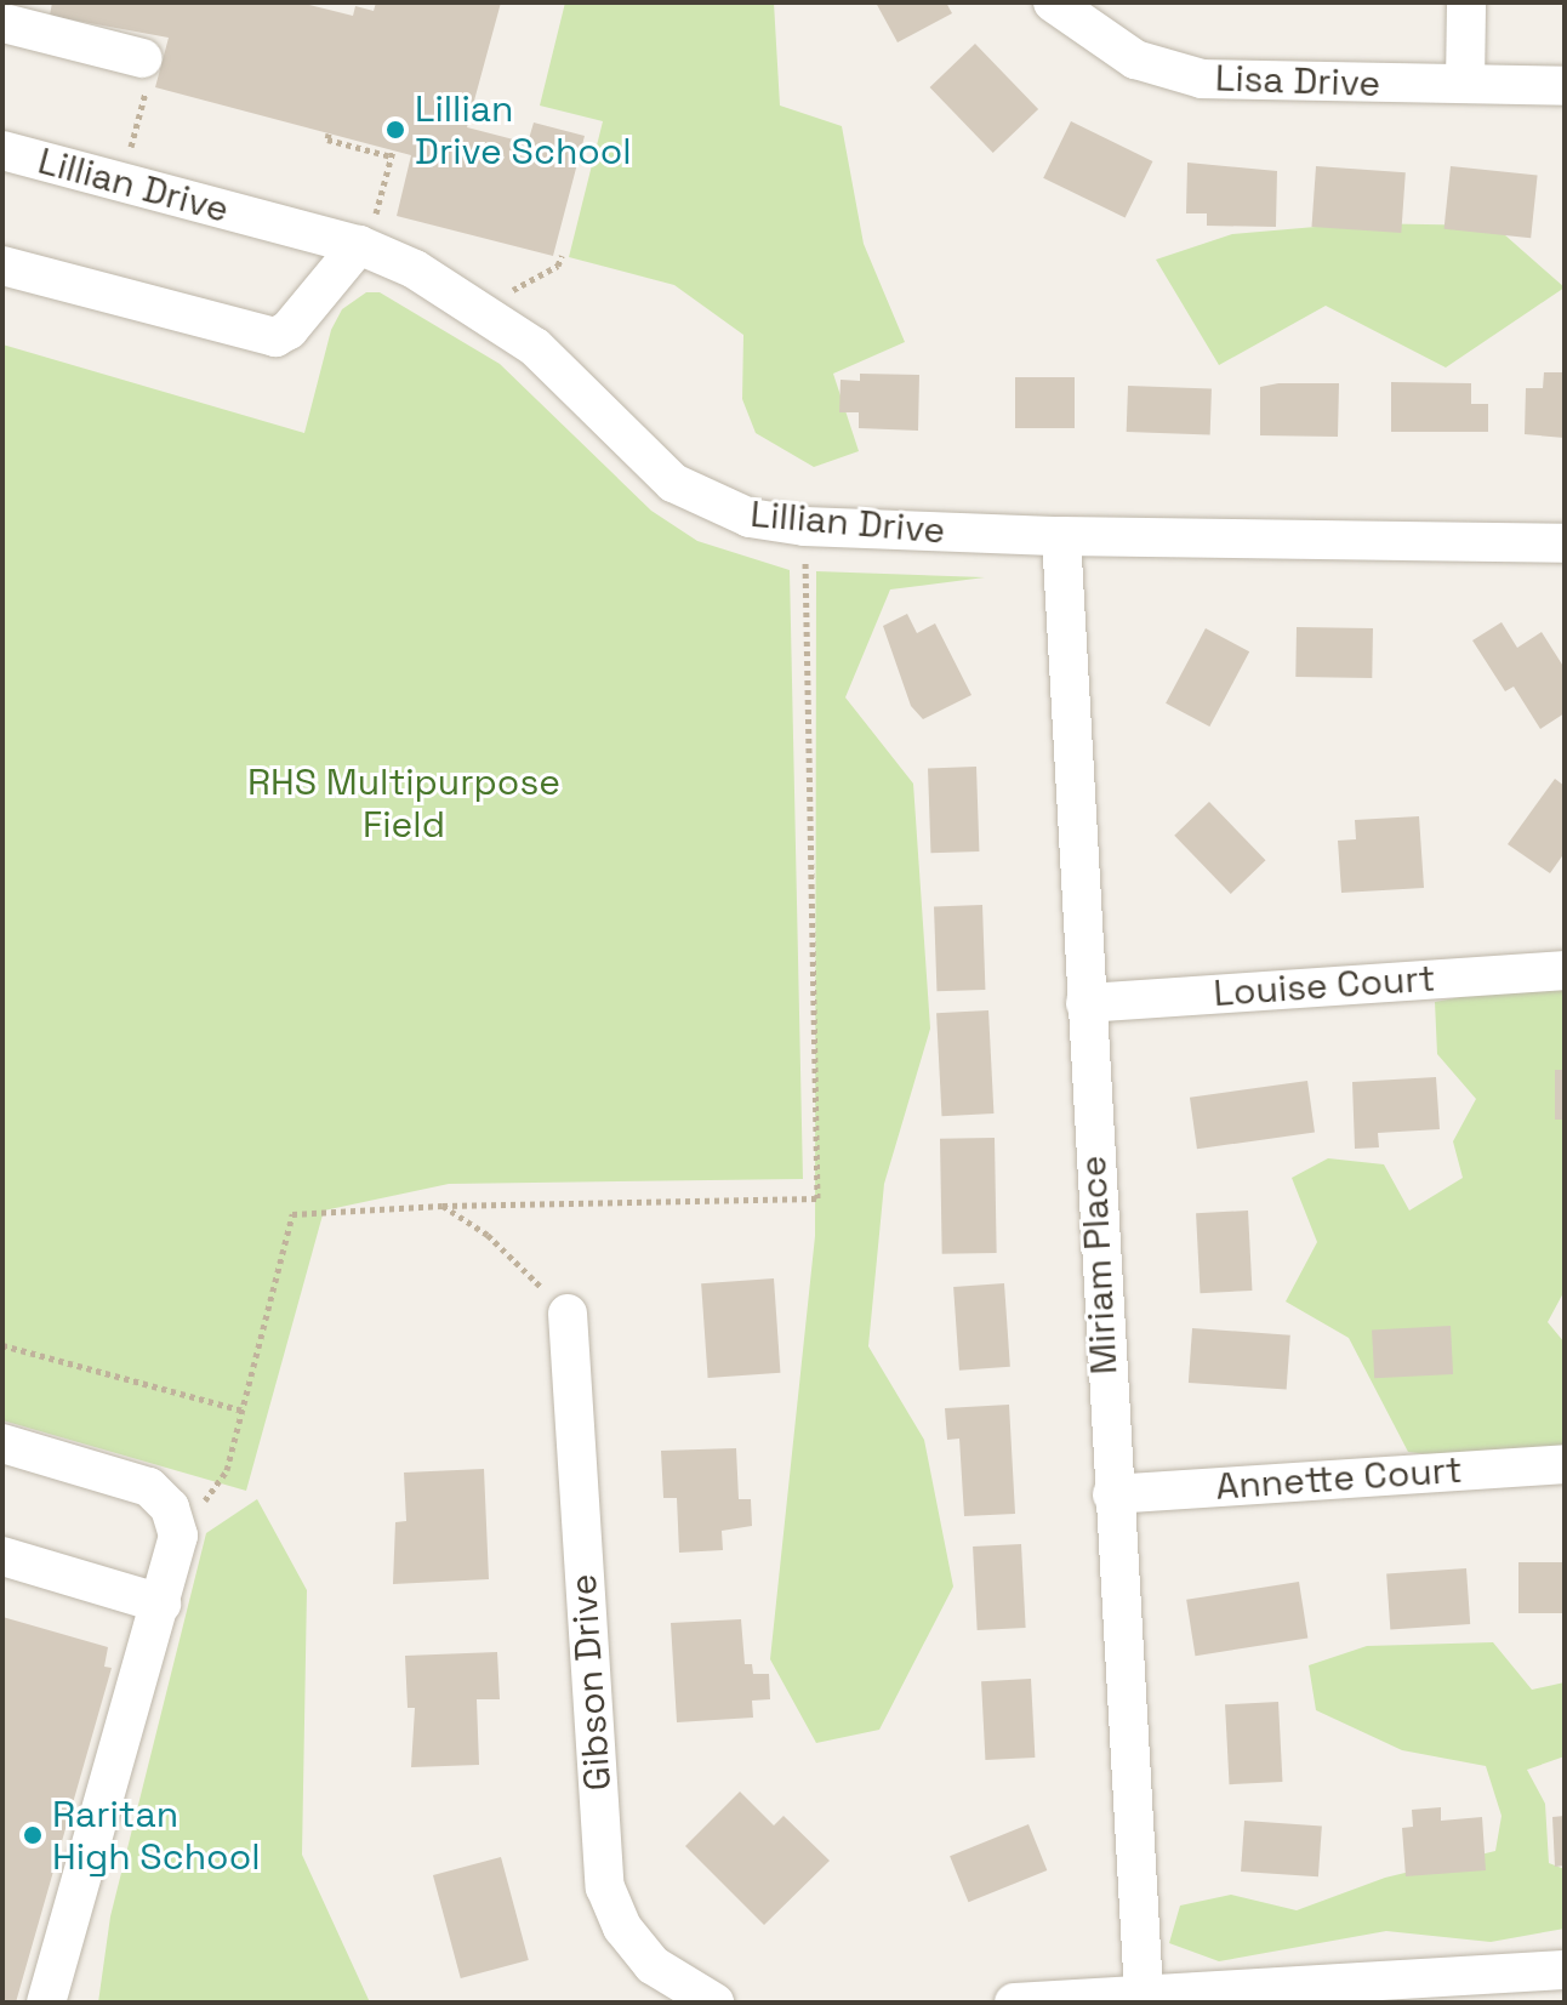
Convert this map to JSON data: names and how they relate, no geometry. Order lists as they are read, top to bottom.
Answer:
{
  "streets": {
    "street": [
      "Lisa Drive",
      "Lillian Drive",
      "Louise Court",
      "Miriam Place",
      "Annette Court",
      "Gibson Drive"
    ]
  },
  "crossings": [
    ["Lillian Drive", "Miriam Place"],
    ["Louise Court", "Miriam Place"],
    ["Miriam Place", "Annette Court"]
  ],
  "parks": ["RHS Multipurpose Field"],
  "places": ["Lillian Drive School", "Raritan High School"]
}
